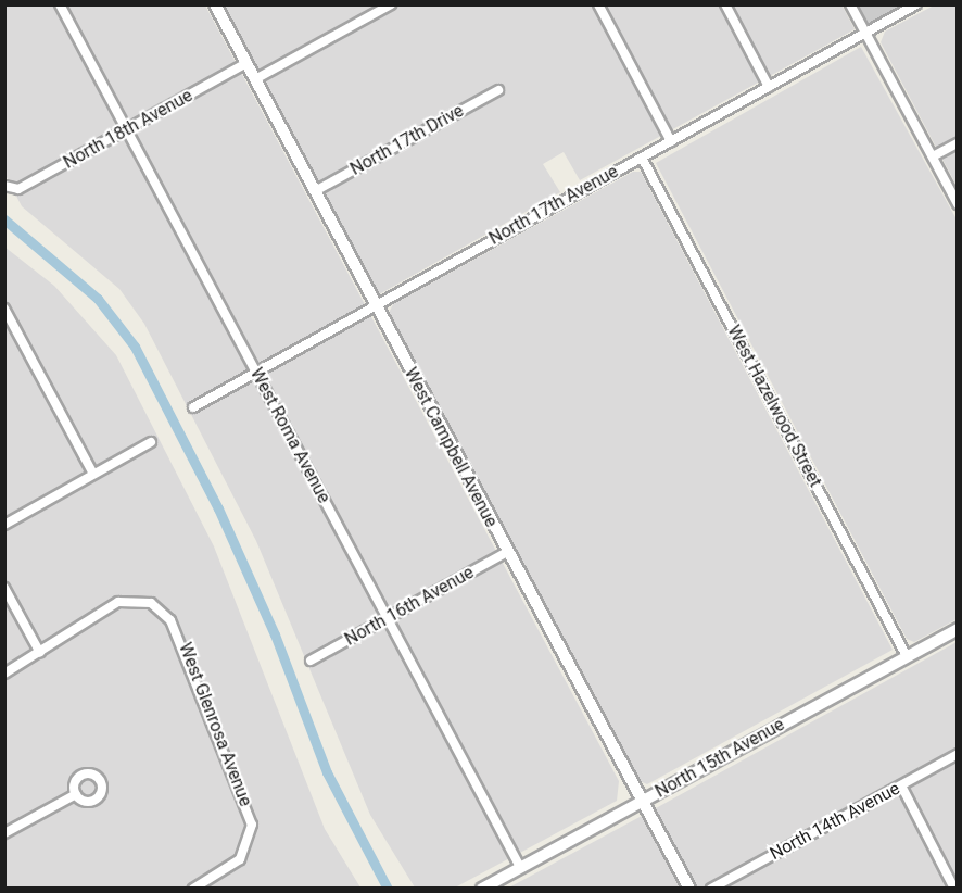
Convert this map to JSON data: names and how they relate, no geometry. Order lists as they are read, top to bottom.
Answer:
{
  "streets": {
    "street": [
      "North 18th Avenue",
      "North 17th Drive",
      "North 17th Avenue",
      "West Hazelwood Street",
      "West Roma Avenue",
      "West Campbell Avenue",
      "North 16th Avenue",
      "West Glenrosa Avenue",
      "North 15th Avenue",
      "North 14th Avenue"
    ]
  },
  "crossings": [
    ["North 18th Avenue", "West Roma Avenue"],
    ["North 18th Avenue", "West Campbell Avenue"],
    ["North 17th Drive", "West Campbell Avenue"],
    ["North 17th Avenue", "West Hazelwood Street"],
    ["North 17th Avenue", "West Roma Avenue"],
    ["North 17th Avenue", "West Campbell Avenue"],
    ["West Hazelwood Street", "North 15th Avenue"],
    ["West Roma Avenue", "North 16th Avenue"],
    ["West Roma Avenue", "North 15th Avenue"],
    ["West Campbell Avenue", "North 16th Avenue"],
    ["West Campbell Avenue", "North 15th Avenue"]
  ]
}
